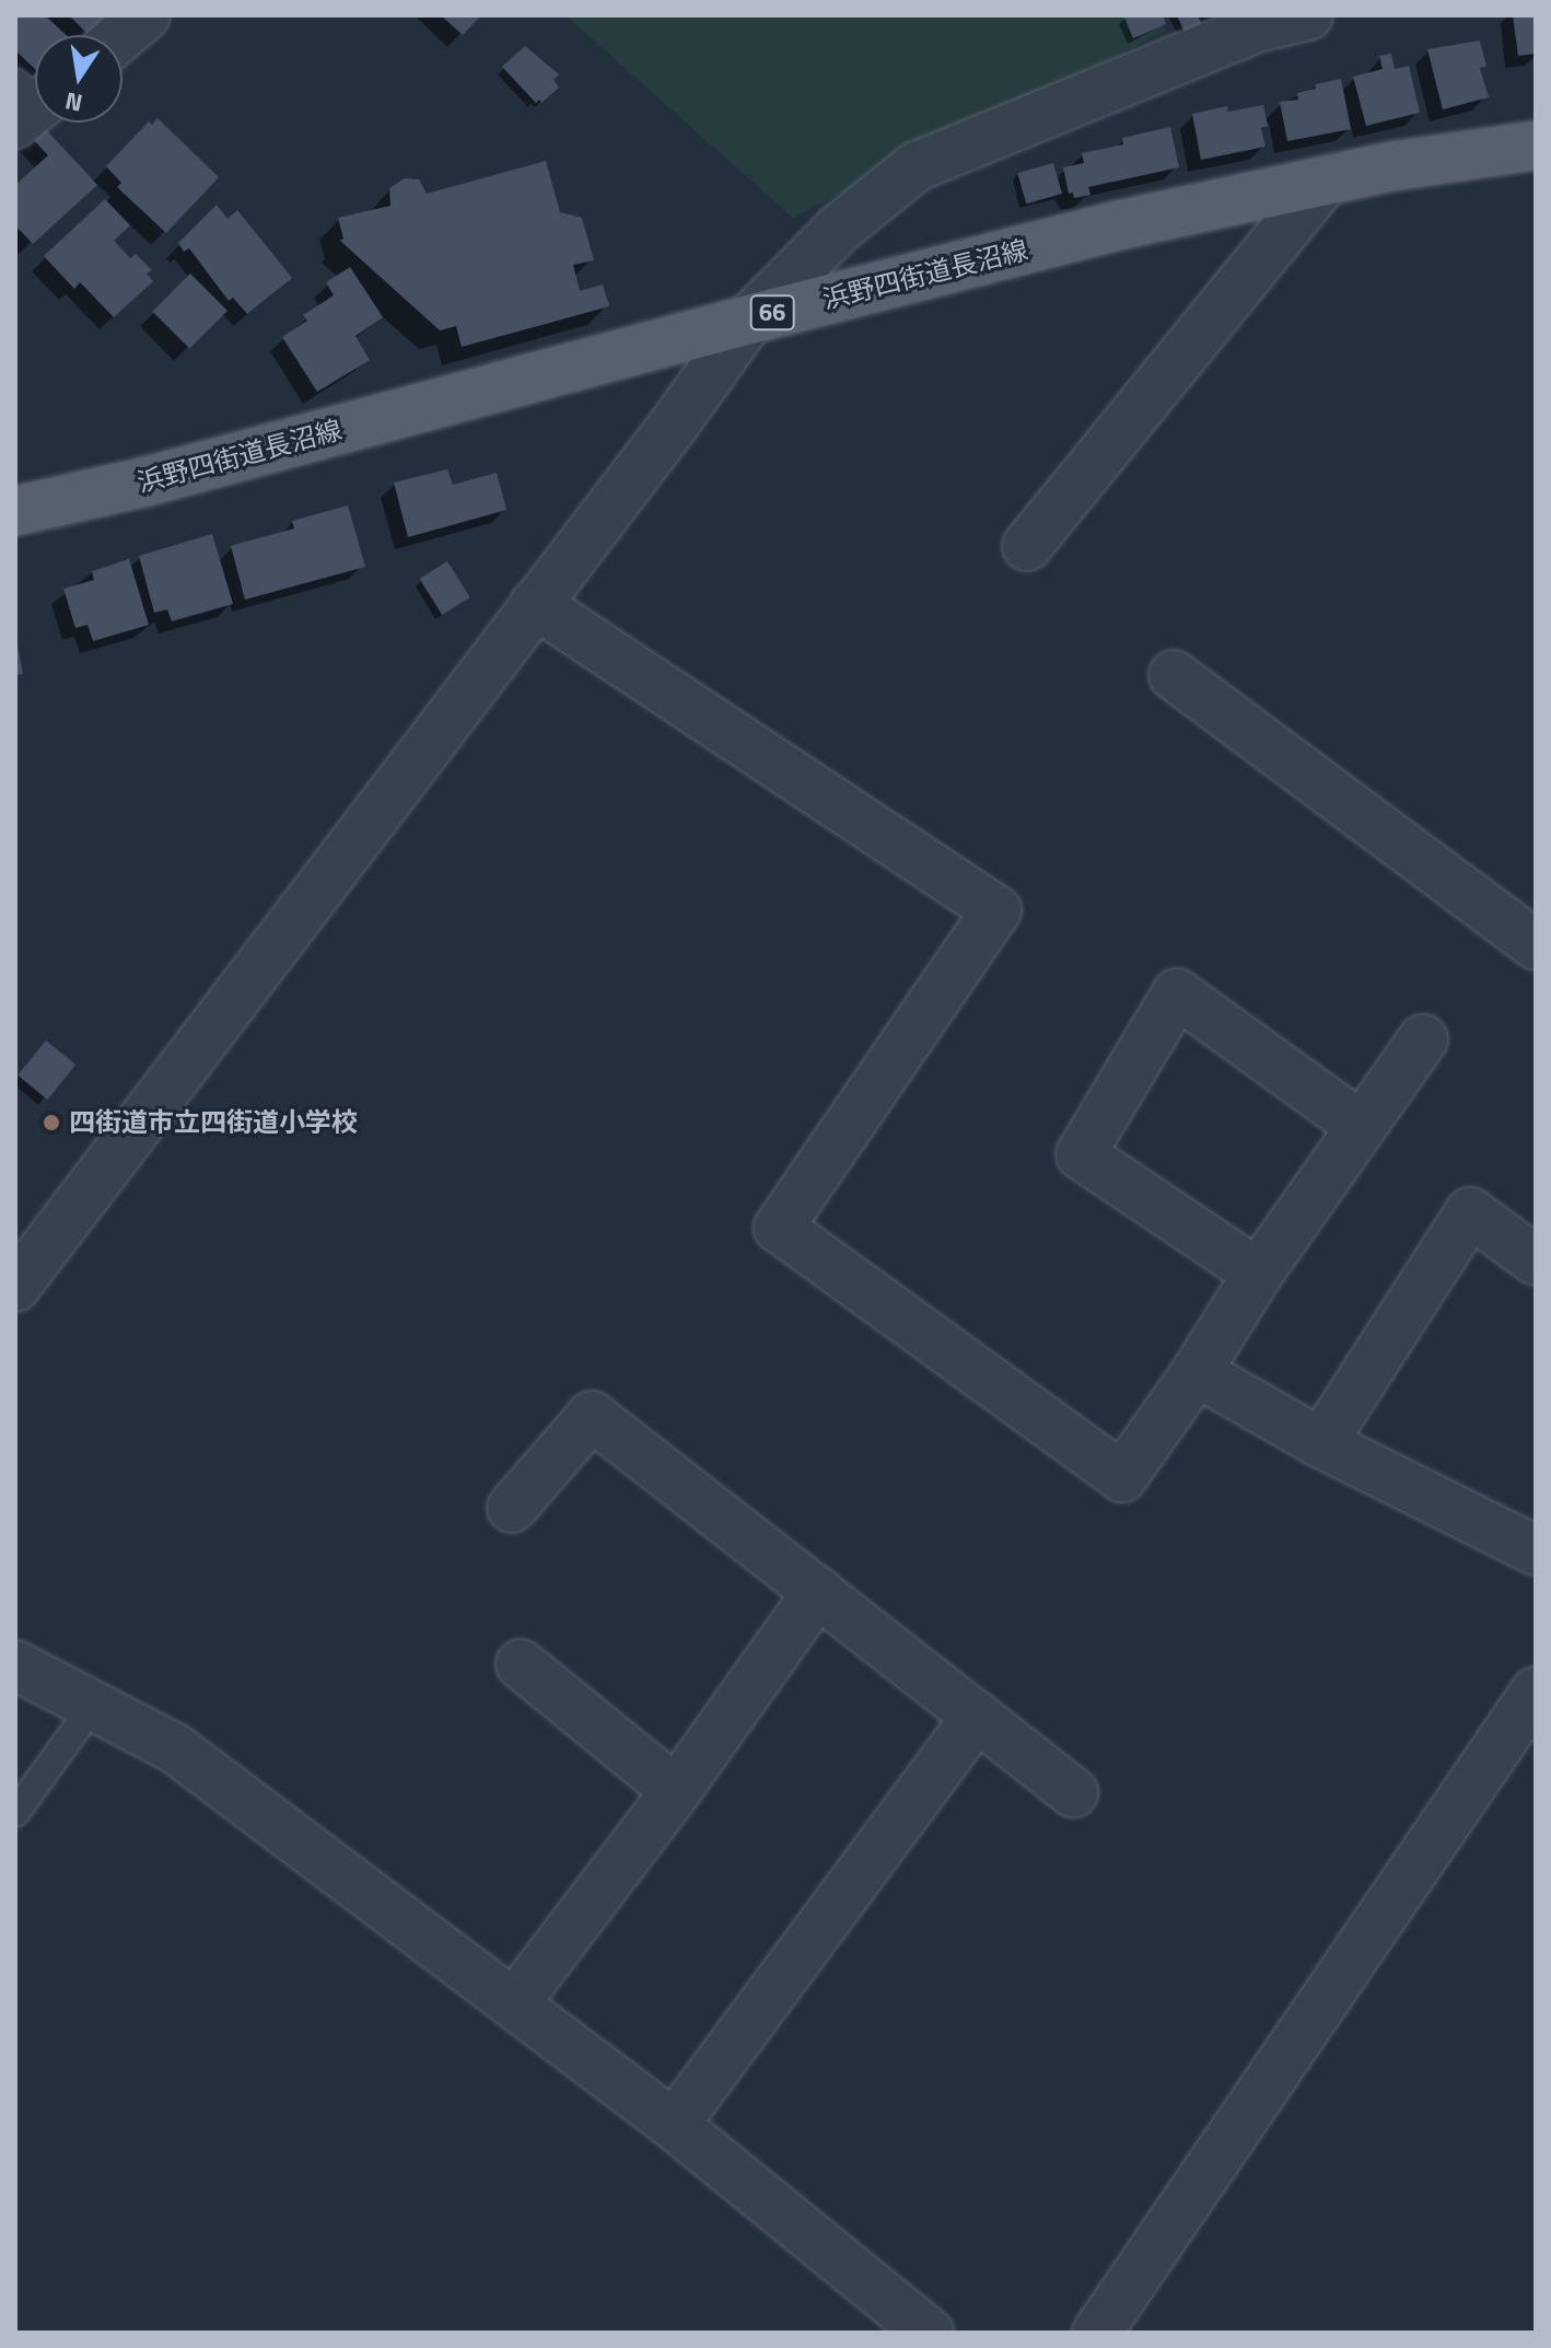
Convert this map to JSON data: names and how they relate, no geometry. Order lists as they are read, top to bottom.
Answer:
{
  "streets": {
    "main road": ["浜野四街道長沼線", "66"]
  },
  "places": ["四街道市立四街道小学校"],
  "north": "bottom"
}
